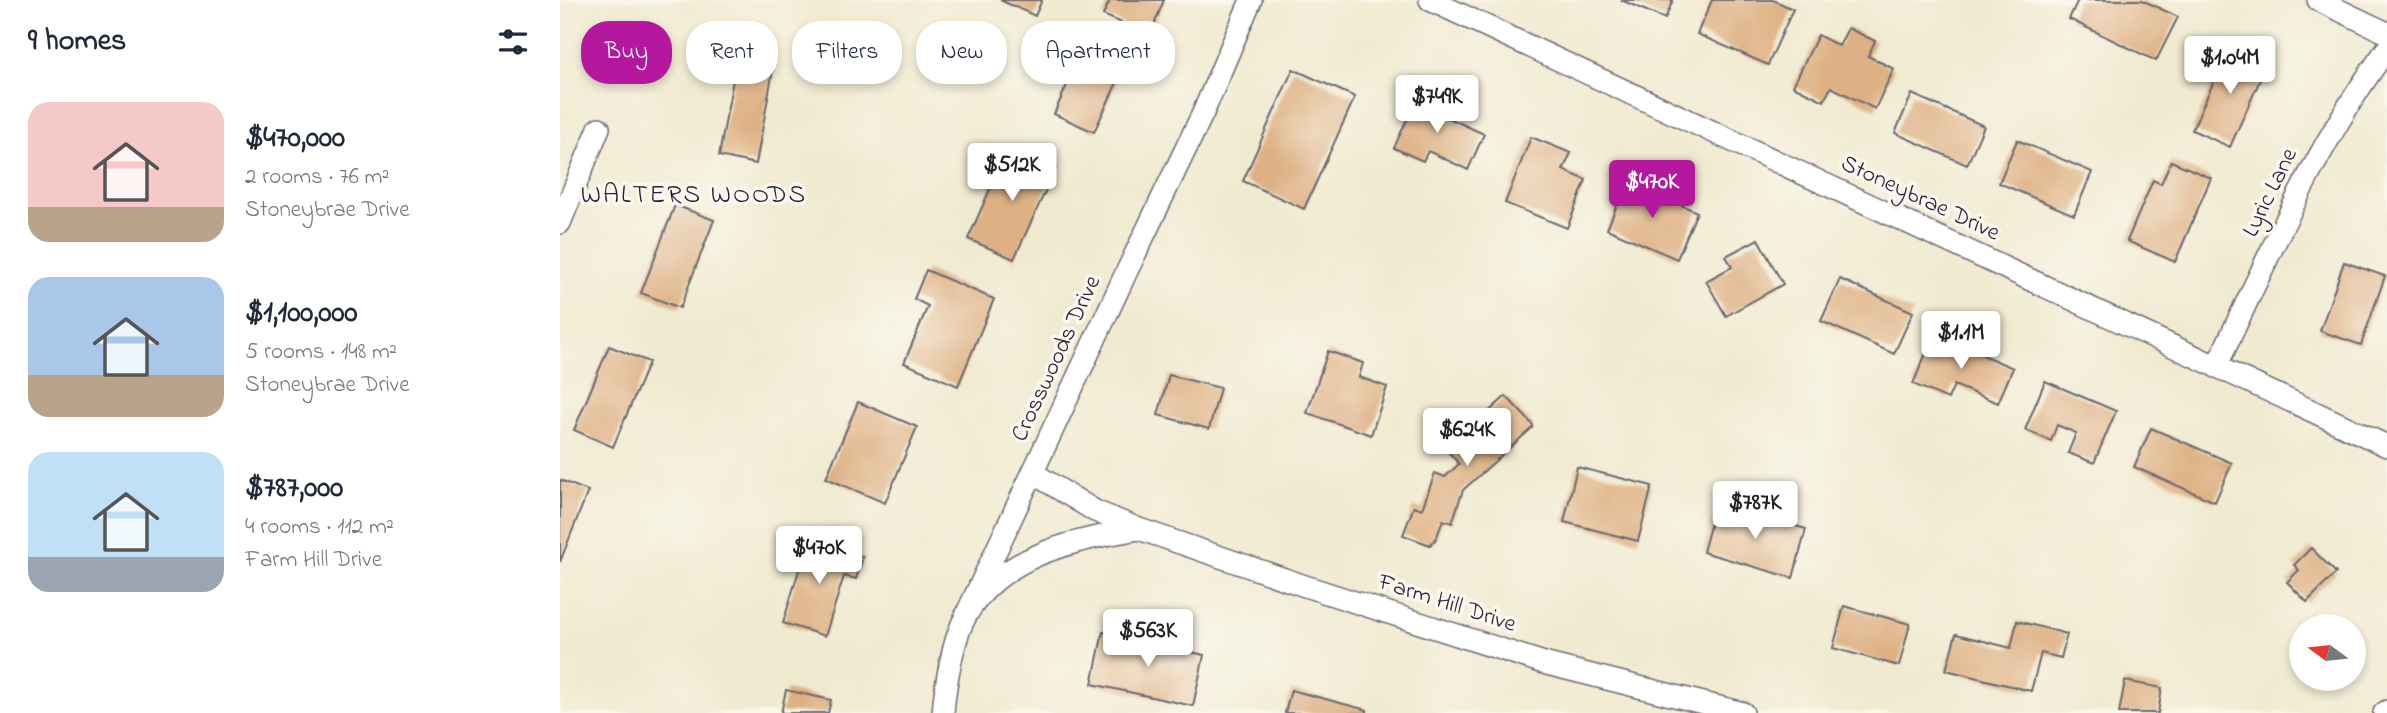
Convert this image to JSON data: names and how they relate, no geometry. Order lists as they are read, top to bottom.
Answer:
{
  "streets": {
    "street": [
      "Lyric Lane",
      "Stoneybrae Drive",
      "Crosswoods Drive",
      "Farm Hill Drive"
    ]
  },
  "crossings": [
    ["Lyric Lane", "Stoneybrae Drive"],
    ["Crosswoods Drive", "Farm Hill Drive"]
  ],
  "districts": ["WALTERS WOODS"],
  "north": "left",
  "page": {
    "heading": "9 homes",
    "chip": [
      "Buy",
      "Rent",
      "Filters",
      "New",
      "Apartment"
    ],
    "price": [
      "$1.04M",
      "$749K",
      "$512K",
      "$470K",
      "$1.1M",
      "$624K",
      "$787K",
      "$470K",
      "$563K"
    ],
    "list": [
      {
        "name": "$470,000",
        "note": "2 rooms · 76 m² · Stoneybrae Drive"
      },
      {
        "name": "$1,100,000",
        "note": "5 rooms · 148 m² · Stoneybrae Drive"
      },
      {
        "name": "$787,000",
        "note": "4 rooms · 112 m² · Farm Hill Drive"
      }
    ]
  }
}
